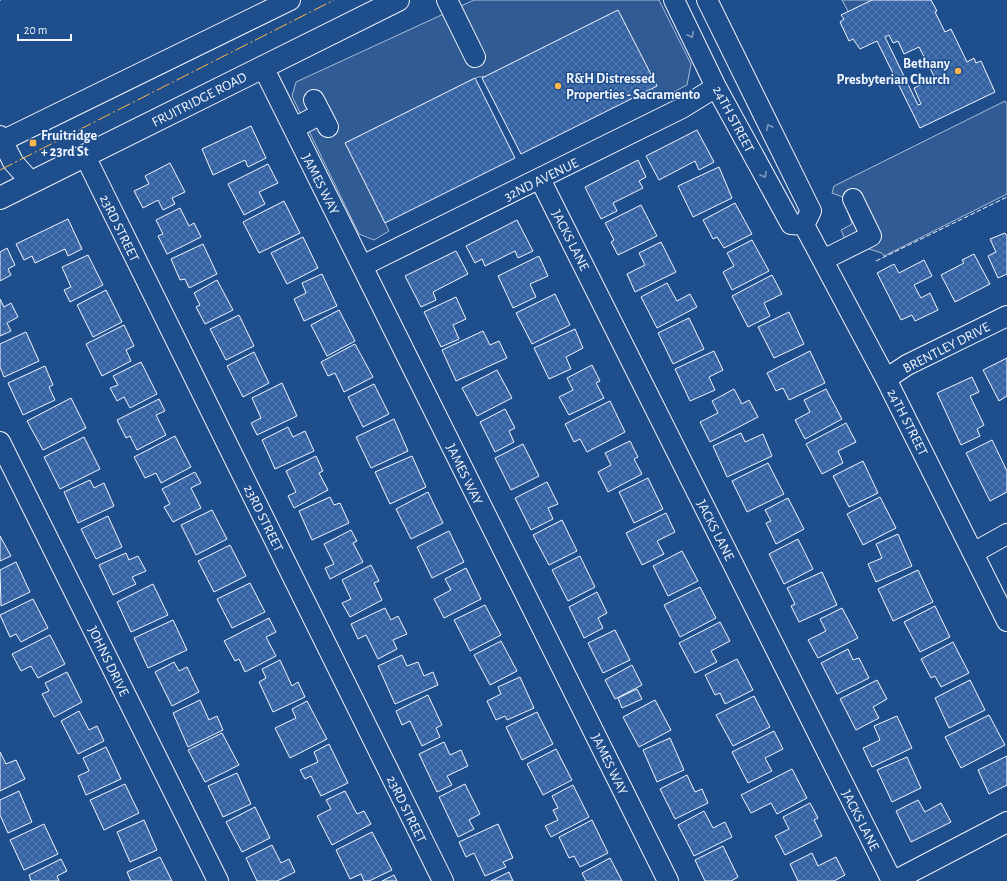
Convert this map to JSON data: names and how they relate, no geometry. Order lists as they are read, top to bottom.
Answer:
{
  "streets": {
    "main road": ["FRUITRIDGE ROAD"],
    "street": [
      "24TH STREET",
      "32ND AVENUE",
      "JAMES WAY",
      "23RD STREET",
      "JACKS LANE",
      "BRENTLEY DRIVE",
      "JOHNS DRIVE"
    ]
  },
  "crossings": [
    ["FRUITRIDGE ROAD", "JAMES WAY"],
    ["FRUITRIDGE ROAD", "23RD STREET"],
    ["24TH STREET", "32ND AVENUE"],
    ["24TH STREET", "BRENTLEY DRIVE"],
    ["32ND AVENUE", "JAMES WAY"],
    ["32ND AVENUE", "JACKS LANE"]
  ],
  "places": {
    "other": ["Bethany Presbyterian Church", "R&H Distressed Properties - Sacramento"],
    "transit": ["Fruitridge + 23rd St"]
  },
  "scale_bar": "20 m"
}
